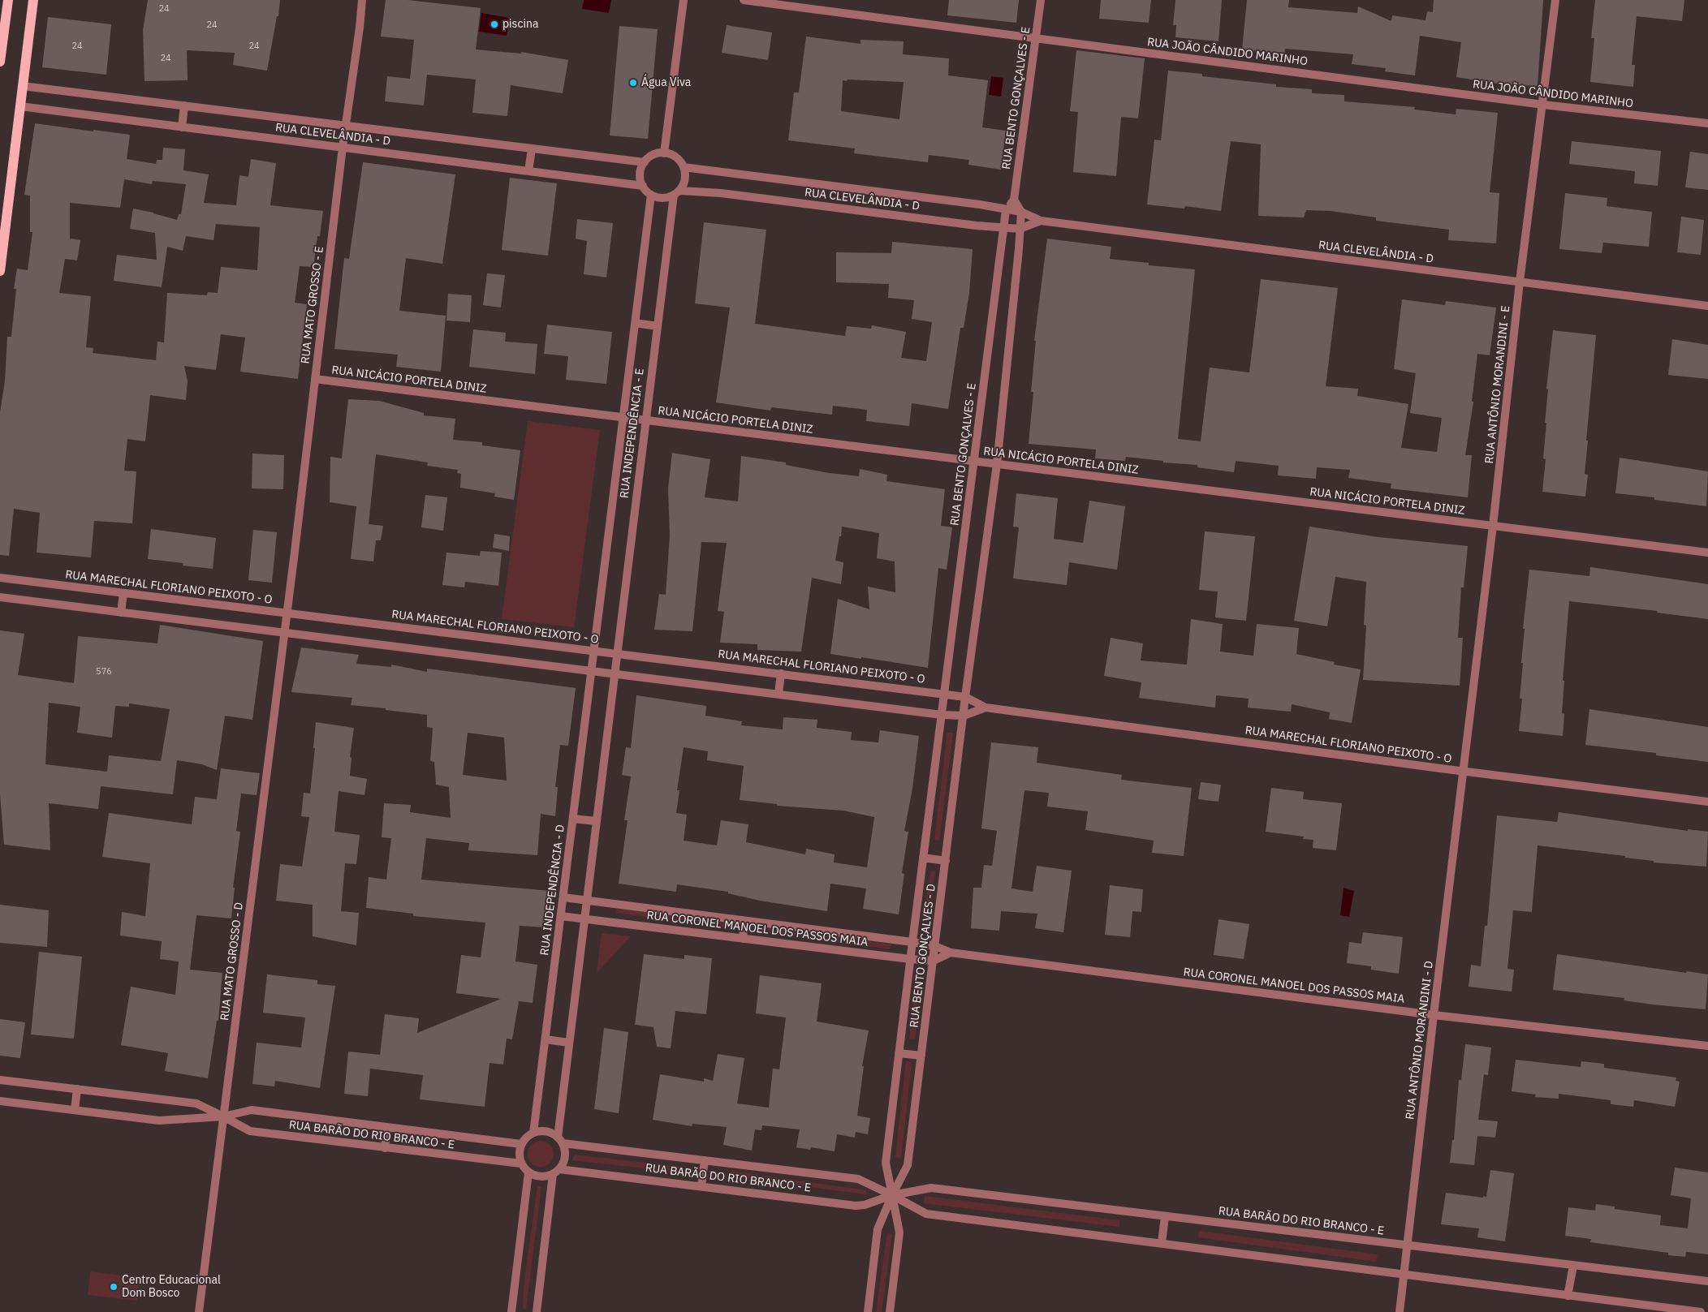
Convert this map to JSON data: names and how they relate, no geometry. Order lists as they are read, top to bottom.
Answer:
{
  "streets": {
    "street": [
      "RUA JOÃO CÂNDIDO MARINHO",
      "RUA BENTO GONÇALVES - E",
      "RUA CLEVELÂNDIA - D",
      "RUA MATO GROSSO - E",
      "RUA NICÁCIO PORTELA DINIZ",
      "RUA ANTÔNIO MORANDINI - E",
      "RUA INDEPENDÊNCIA - E",
      "RUA MARECHAL FLORIANO PEIXOTO - O",
      "RUA INDEPENDÊNCIA - D",
      "RUA CORONEL MANOEL DOS PASSOS MAIA",
      "RUA BENTO GONÇALVES - D",
      "RUA MATO GROSSO - D",
      "RUA ANTÔNIO MORANDINI - D",
      "RUA BARÃO DO RIO BRANCO - E"
    ]
  },
  "crossings": [
    ["RUA JOÃO CÂNDIDO MARINHO", "RUA BENTO GONÇALVES - E"],
    ["RUA JOÃO CÂNDIDO MARINHO", "RUA ANTÔNIO MORANDINI - E"],
    ["RUA BENTO GONÇALVES - E", "RUA CLEVELÂNDIA - D"],
    ["RUA BENTO GONÇALVES - E", "RUA NICÁCIO PORTELA DINIZ"],
    ["RUA BENTO GONÇALVES - E", "RUA MARECHAL FLORIANO PEIXOTO - O"],
    ["RUA BENTO GONÇALVES - E", "RUA BENTO GONÇALVES - D"],
    ["RUA CLEVELÂNDIA - D", "RUA MATO GROSSO - E"],
    ["RUA CLEVELÂNDIA - D", "RUA ANTÔNIO MORANDINI - E"],
    ["RUA CLEVELÂNDIA - D", "RUA INDEPENDÊNCIA - E"],
    ["RUA MATO GROSSO - E", "RUA NICÁCIO PORTELA DINIZ"],
    ["RUA MATO GROSSO - E", "RUA MARECHAL FLORIANO PEIXOTO - O"],
    ["RUA MATO GROSSO - E", "RUA MATO GROSSO - D"],
    ["RUA NICÁCIO PORTELA DINIZ", "RUA ANTÔNIO MORANDINI - E"],
    ["RUA NICÁCIO PORTELA DINIZ", "RUA INDEPENDÊNCIA - E"],
    ["RUA ANTÔNIO MORANDINI - E", "RUA MARECHAL FLORIANO PEIXOTO - O"],
    ["RUA ANTÔNIO MORANDINI - E", "RUA ANTÔNIO MORANDINI - D"],
    ["RUA INDEPENDÊNCIA - E", "RUA MARECHAL FLORIANO PEIXOTO - O"],
    ["RUA INDEPENDÊNCIA - E", "RUA INDEPENDÊNCIA - D"],
    ["RUA MARECHAL FLORIANO PEIXOTO - O", "RUA INDEPENDÊNCIA - D"],
    ["RUA MARECHAL FLORIANO PEIXOTO - O", "RUA BENTO GONÇALVES - D"],
    ["RUA MARECHAL FLORIANO PEIXOTO - O", "RUA MATO GROSSO - D"],
    ["RUA MARECHAL FLORIANO PEIXOTO - O", "RUA ANTÔNIO MORANDINI - D"],
    ["RUA INDEPENDÊNCIA - D", "RUA CORONEL MANOEL DOS PASSOS MAIA"],
    ["RUA INDEPENDÊNCIA - D", "RUA BARÃO DO RIO BRANCO - E"],
    ["RUA CORONEL MANOEL DOS PASSOS MAIA", "RUA BENTO GONÇALVES - D"],
    ["RUA CORONEL MANOEL DOS PASSOS MAIA", "RUA ANTÔNIO MORANDINI - D"],
    ["RUA BENTO GONÇALVES - D", "RUA BARÃO DO RIO BRANCO - E"],
    ["RUA MATO GROSSO - D", "RUA BARÃO DO RIO BRANCO - E"],
    ["RUA ANTÔNIO MORANDINI - D", "RUA BARÃO DO RIO BRANCO - E"]
  ],
  "places": ["piscina", "Água Viva", "Centro Educacional Dom Bosco"],
  "house_numbers": [
    "24",
    "24",
    "24",
    "24",
    "24",
    "576"
  ]
}
